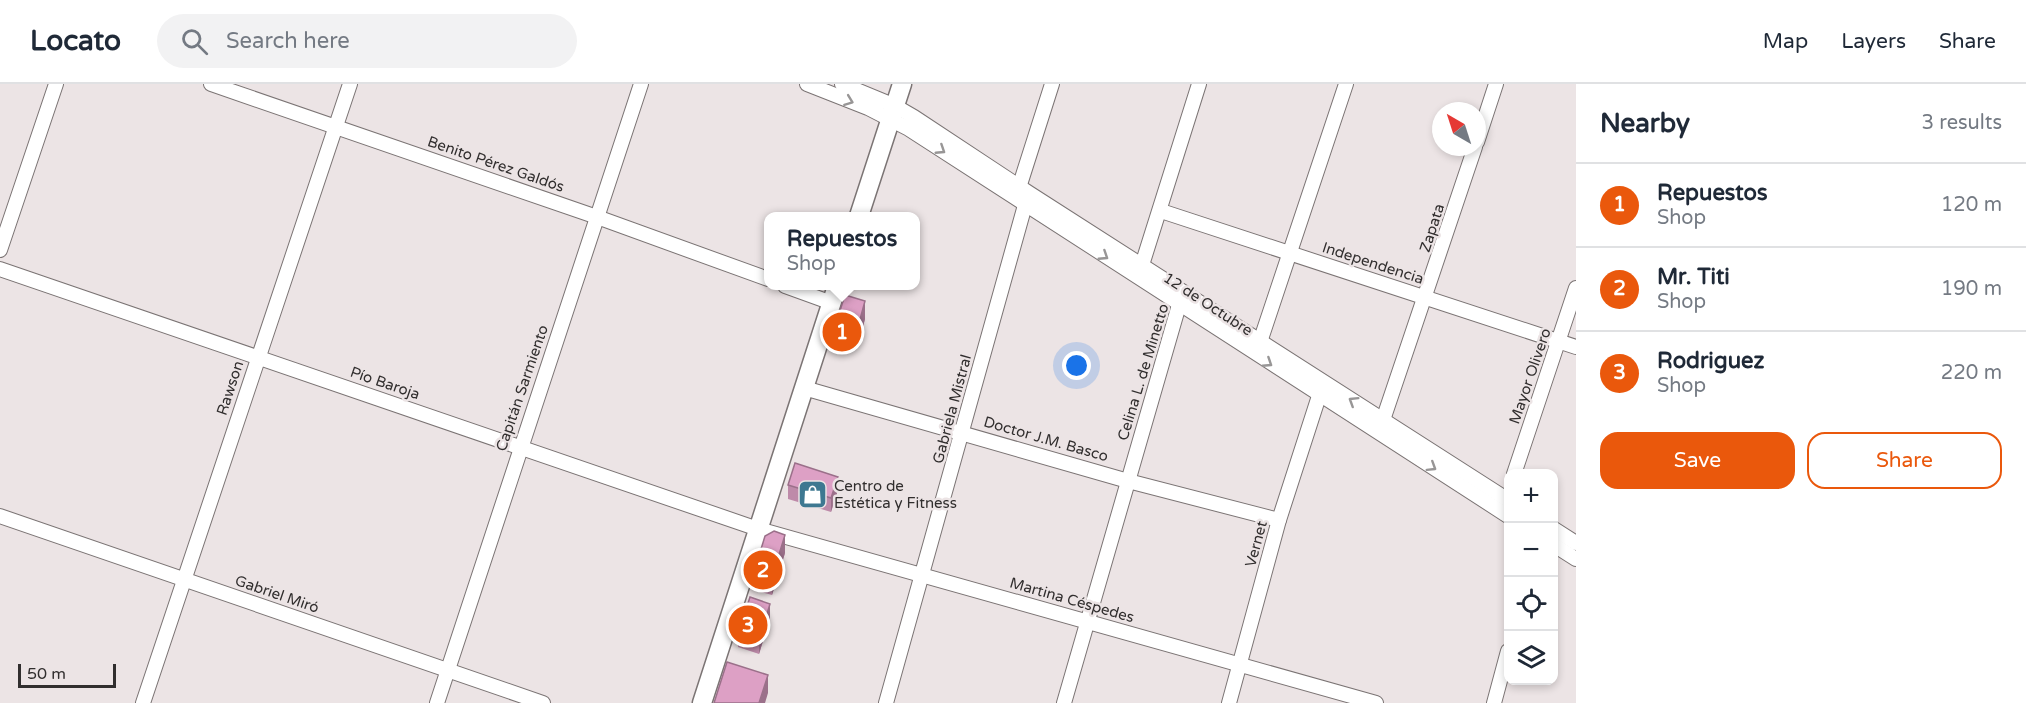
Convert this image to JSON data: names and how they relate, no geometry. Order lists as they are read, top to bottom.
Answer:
{
  "streets": {
    "street": [
      "Benito Pérez Galdós",
      "Zapata",
      "Independencia",
      "12 de Octubre",
      "Celina L. de Minetto",
      "Mayor Olivero",
      "Pío Baroja",
      "Rawson",
      "Capitán Sarmiento",
      "Gabriela Mistral",
      "Doctor J.M. Basco",
      "Vernet",
      "Gabriel Miró",
      "Martina Céspedes"
    ]
  },
  "crossings": [
    ["Benito Pérez Galdós", "Rawson"],
    ["Benito Pérez Galdós", "Capitán Sarmiento"],
    ["Zapata", "Independencia"],
    ["Zapata", "12 de Octubre"],
    ["Independencia", "Mayor Olivero"],
    ["12 de Octubre", "Celina L. de Minetto"],
    ["12 de Octubre", "Gabriela Mistral"],
    ["12 de Octubre", "Vernet"],
    ["Celina L. de Minetto", "Doctor J.M. Basco"],
    ["Celina L. de Minetto", "Martina Céspedes"],
    ["Pío Baroja", "Rawson"],
    ["Pío Baroja", "Capitán Sarmiento"],
    ["Pío Baroja", "Martina Céspedes"],
    ["Rawson", "Gabriel Miró"],
    ["Capitán Sarmiento", "Gabriel Miró"],
    ["Gabriela Mistral", "Doctor J.M. Basco"],
    ["Gabriela Mistral", "Martina Céspedes"],
    ["Doctor J.M. Basco", "Vernet"],
    ["Vernet", "Martina Céspedes"]
  ],
  "places": {
    "shop": ["Centro de Estética y Fitness"]
  },
  "scale_bar": "50 m",
  "north": "top left",
  "page": {
    "header": "Locato",
    "search": "Search here",
    "nav": ["Map", "Layers", "Share"],
    "heading": ["Nearby", "3 results"],
    "list": [
      {
        "mark": "1",
        "name": "Repuestos",
        "note": "Shop",
        "value": "120 m"
      },
      {
        "mark": "2",
        "name": "Mr. Titi",
        "note": "Shop",
        "value": "190 m"
      },
      {
        "mark": "3",
        "name": "Rodriguez",
        "note": "Shop",
        "value": "220 m"
      }
    ],
    "popup": ["Repuestos", "Shop"],
    "pins": ["1", "2", "3"],
    "buttons": ["Save", "Share"],
    "map_buttons": ["+", "−"],
    "scale": "50 m"
  }
}
